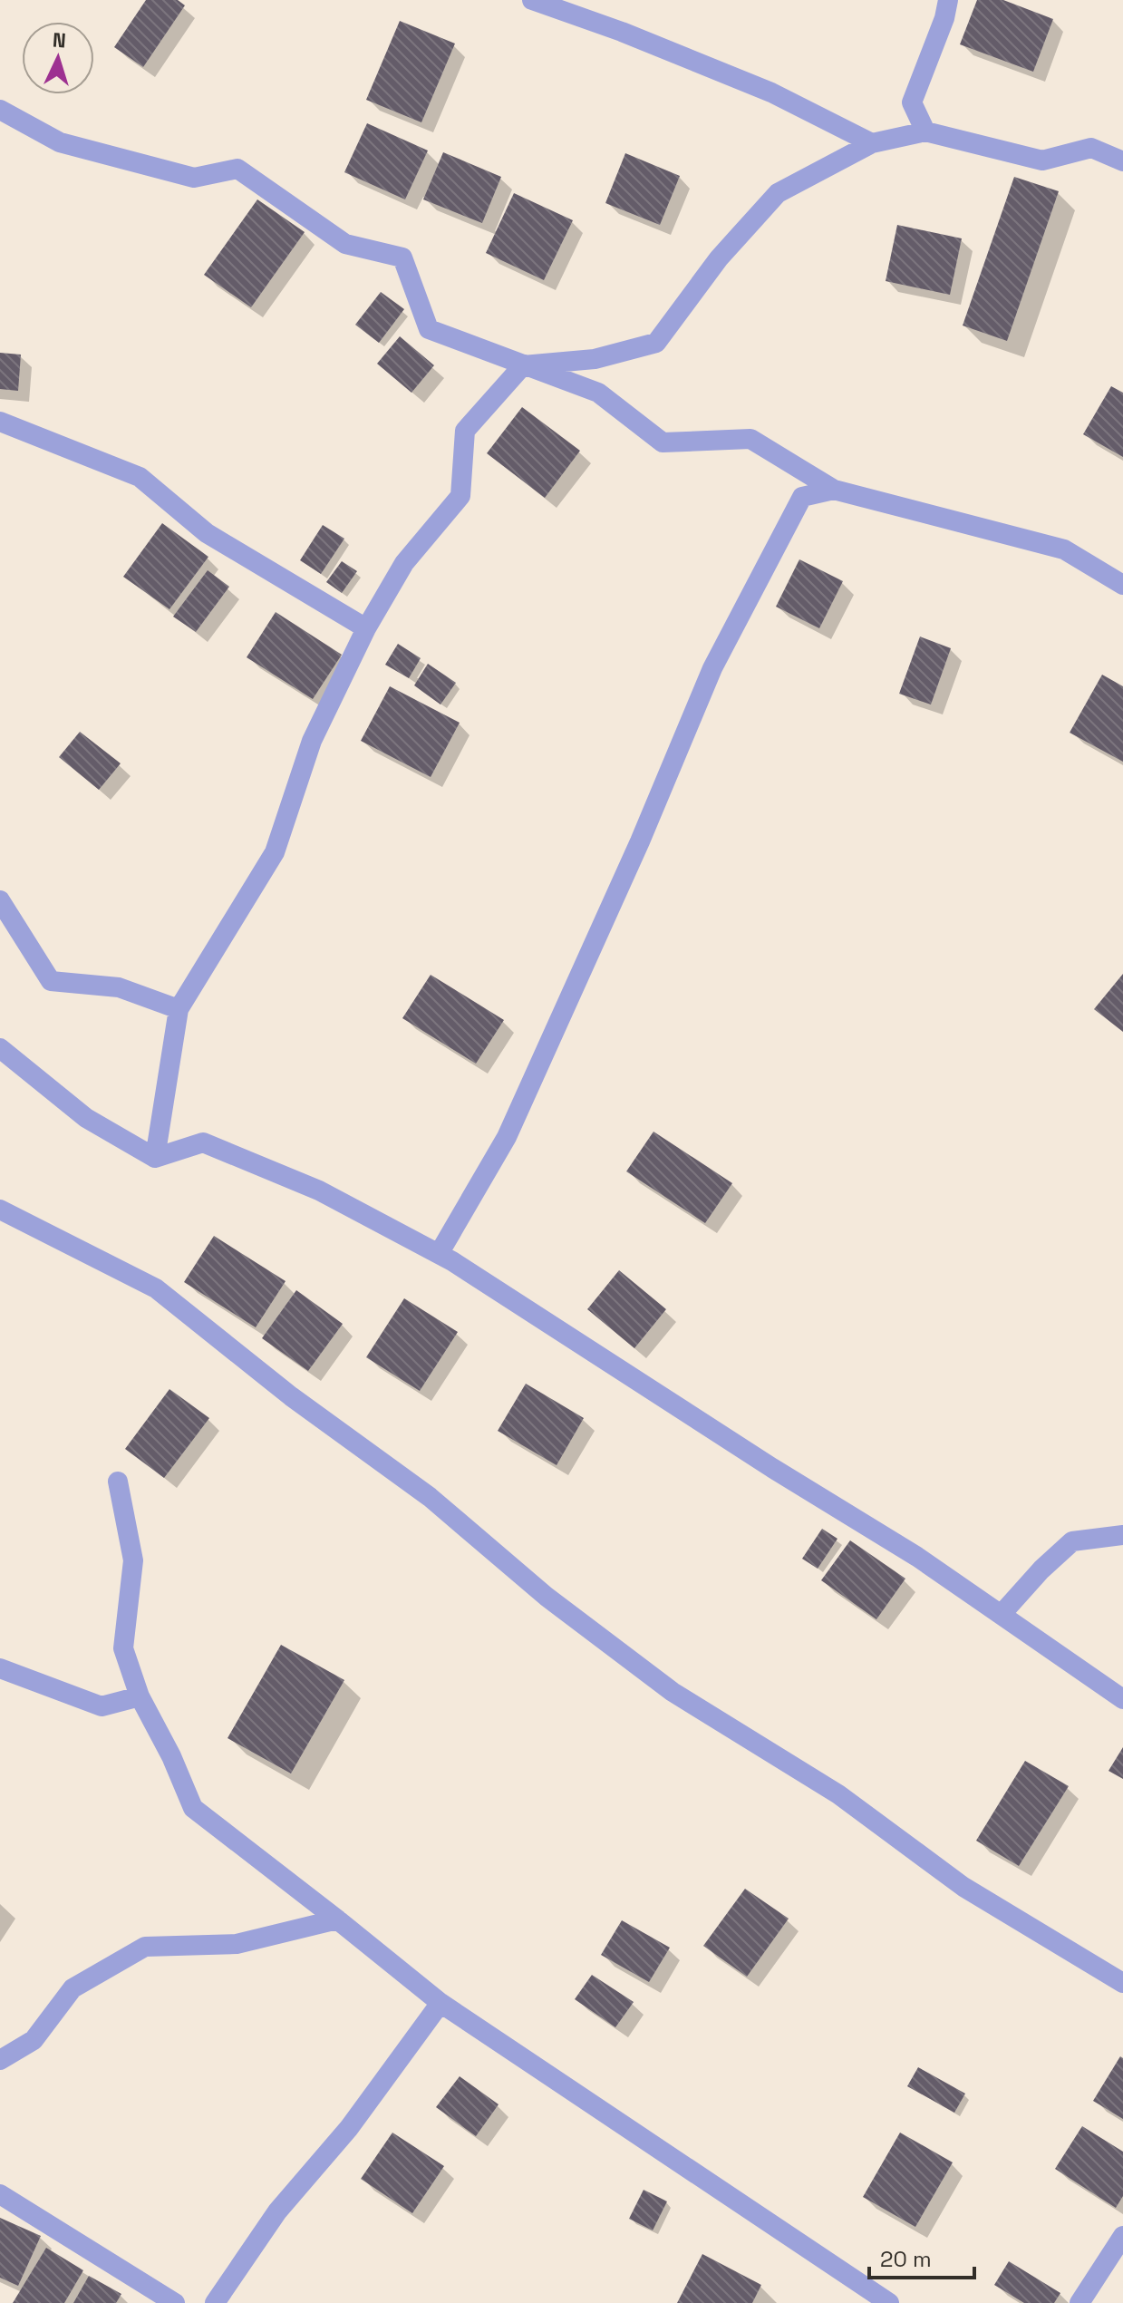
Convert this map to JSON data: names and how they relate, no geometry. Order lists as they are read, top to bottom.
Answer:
{
  "scale_bar": "20 m",
  "north": "top"
}
